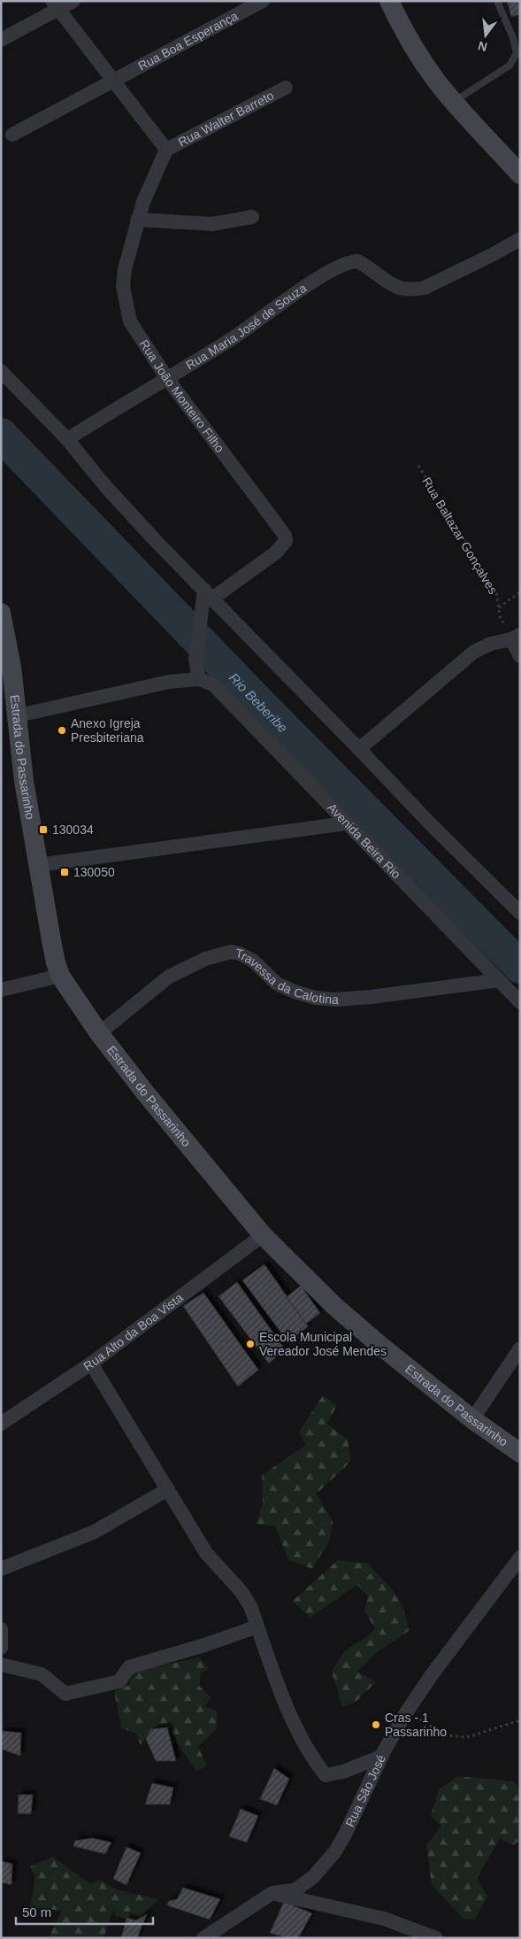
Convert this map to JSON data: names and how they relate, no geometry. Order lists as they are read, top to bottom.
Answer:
{
  "streets": {
    "street": [
      "Rua Boa Esperança",
      "Rua Walter Barreto",
      "Rua Maria José de Souza",
      "Rua João Monteiro Filho",
      "Estrada do Passarinho",
      "Avenida Beira Rio",
      "Travessa da Calotina",
      "Rua Alto da Boa Vista",
      "Rua São José"
    ],
    "path": ["Rua Baltazar Gonçalves"]
  },
  "crossings": [
    ["Rua Walter Barreto", "Rua João Monteiro Filho"],
    ["Rua Maria José de Souza", "Rua João Monteiro Filho"],
    ["Estrada do Passarinho", "Travessa da Calotina"],
    ["Estrada do Passarinho", "Rua Alto da Boa Vista"],
    ["Avenida Beira Rio", "Travessa da Calotina"]
  ],
  "water": ["Rio Beberibe"],
  "places": {
    "other": ["Anexo Igreja Presbiteriana", "Escola Municipal Vereador José Mendes", "Cras - 1 Passarinho"],
    "transit": ["130034", "130050"]
  },
  "scale_bar": "50 m",
  "north": "bottom"
}
